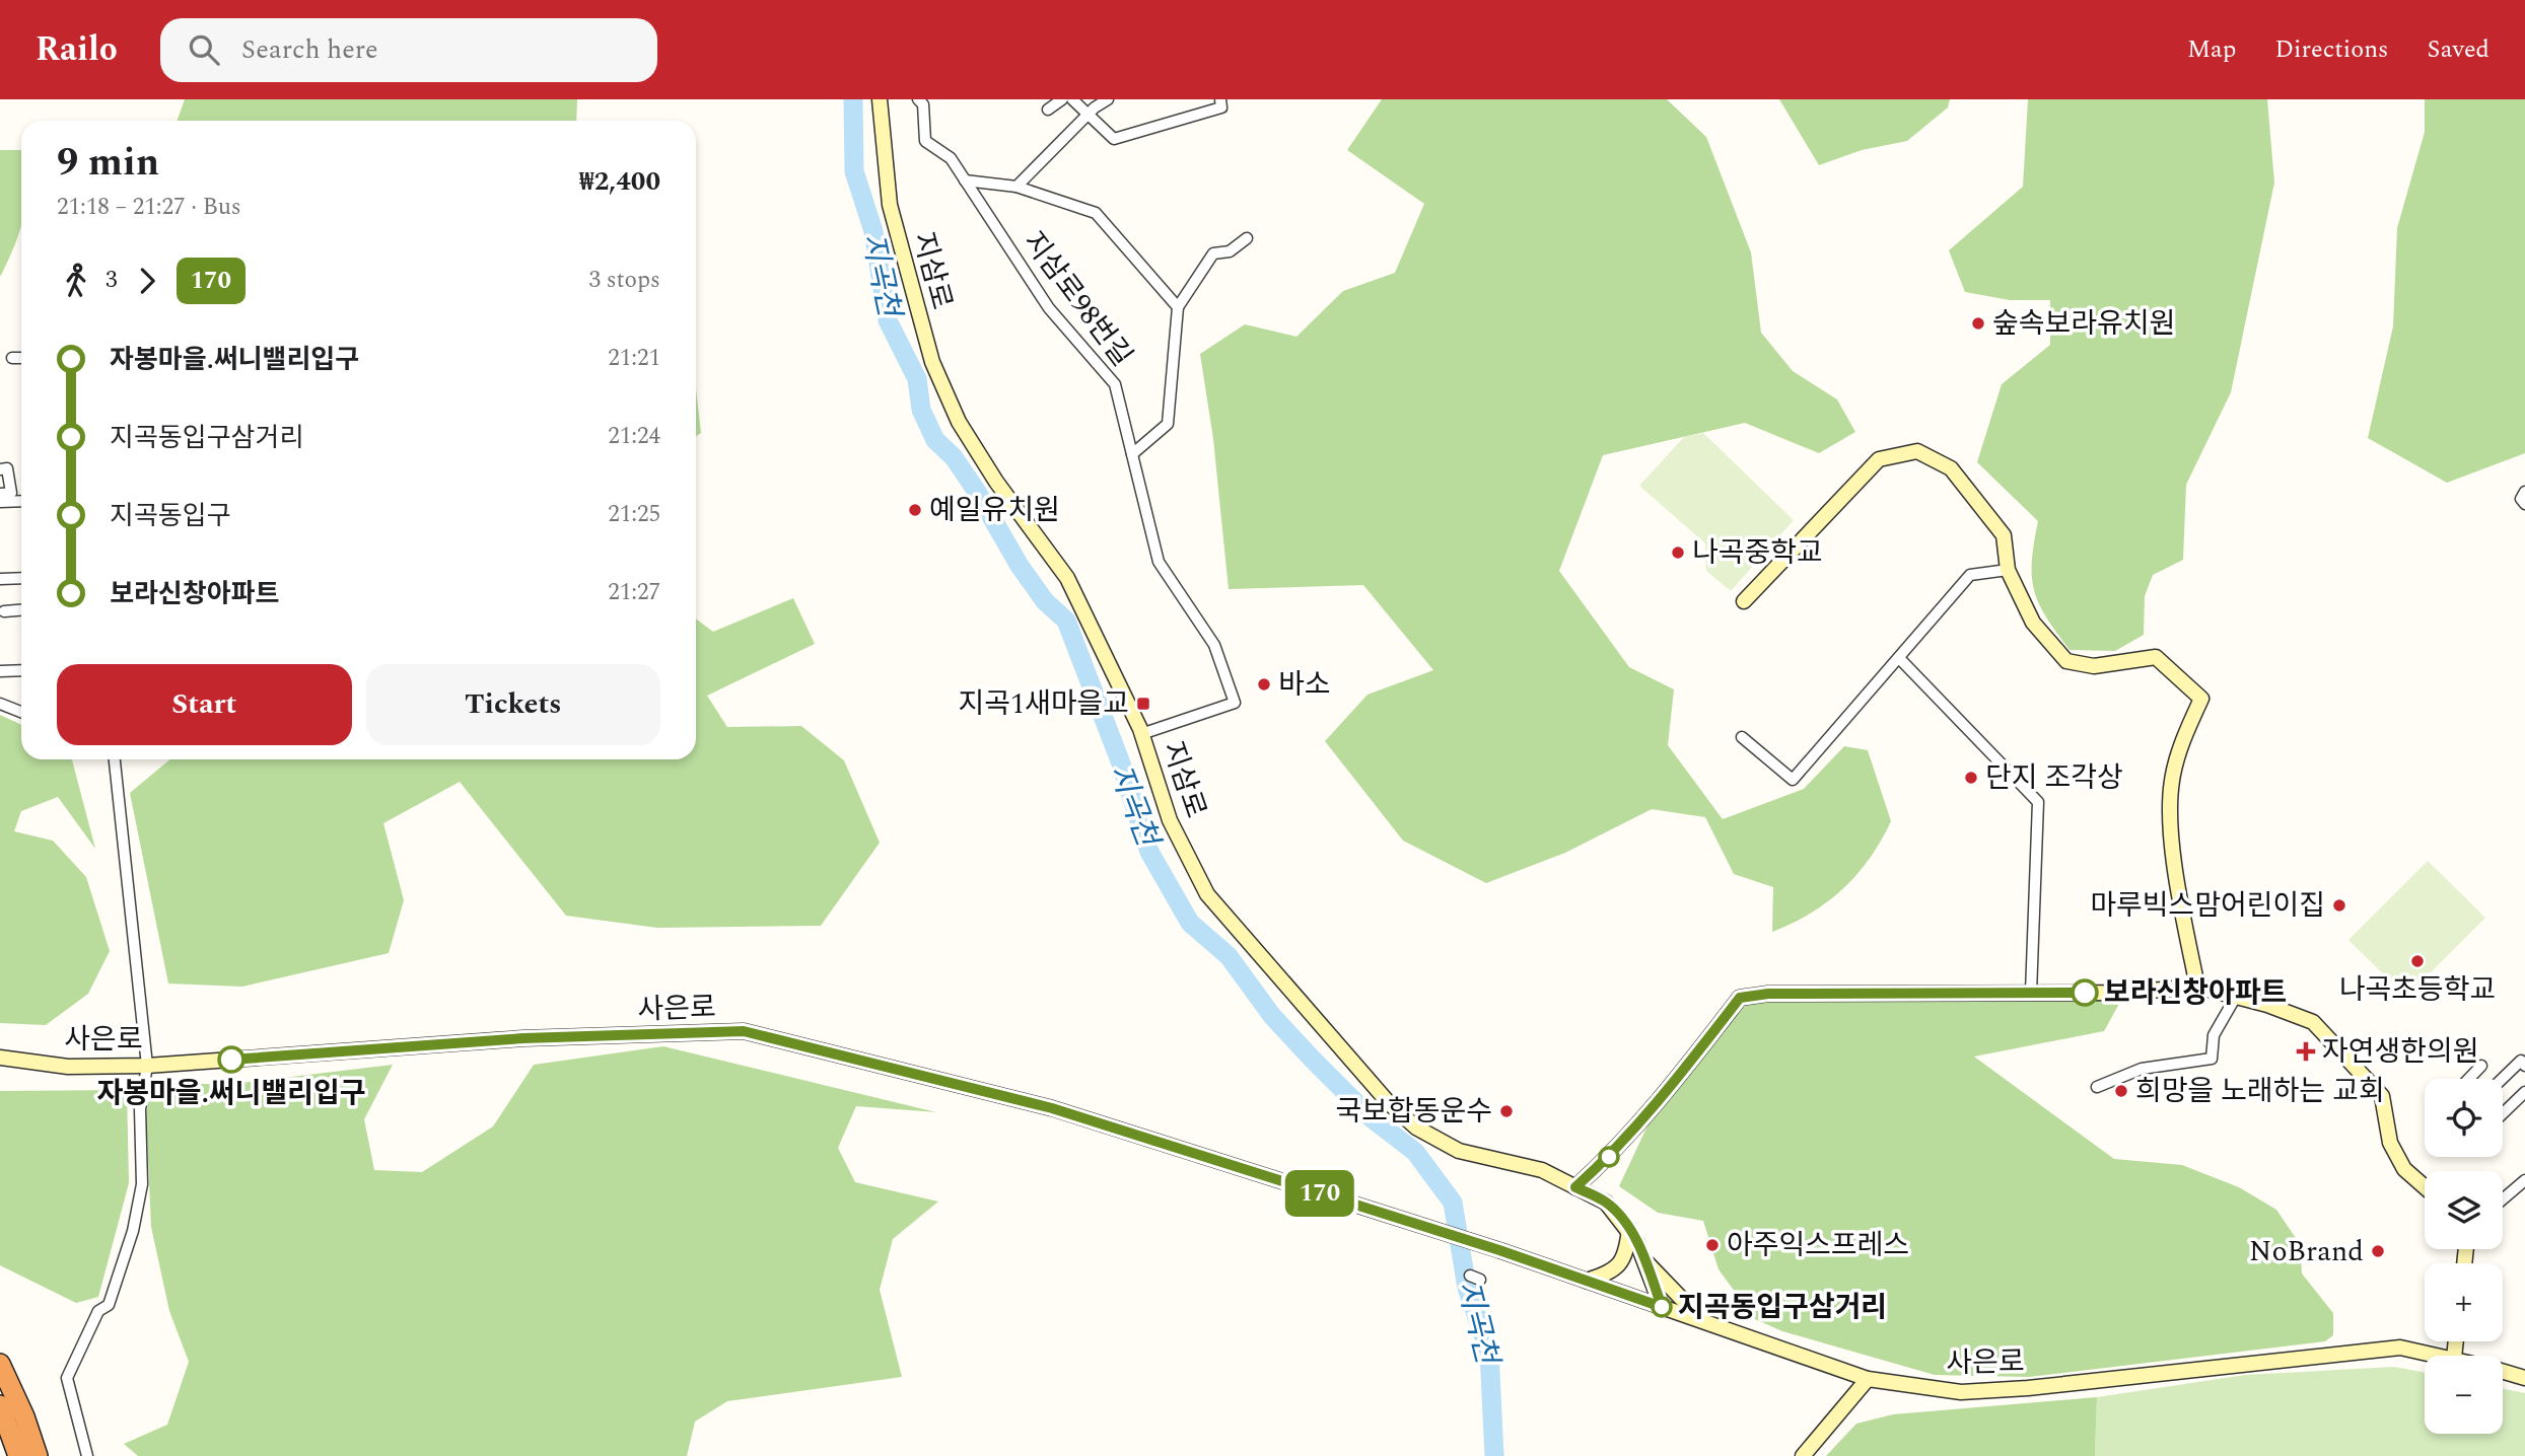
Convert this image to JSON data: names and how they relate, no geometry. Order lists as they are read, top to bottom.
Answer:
{
  "streets": {
    "street": ["지삼로", "지삼로98번길", "사은로"]
  },
  "crossings": [
    ["지삼로", "지삼로98번길"],
    ["지삼로", "사은로"]
  ],
  "water": ["지곡천"],
  "places": {
    "other": [
      "숲속보라유치원",
      "예일유치원",
      "나곡중학교",
      "바소",
      "단지 조각상",
      "마루빅스맘어린이집",
      "나곡초등학교",
      "보라신창아파트",
      "자봉마을.써니밸리입구",
      "희망을 노래하는 교회",
      "국보합동운수",
      "아주익스프레스",
      "NoBrand",
      "지곡동입구삼거리"
    ],
    "transit": ["지곡1새마을교"],
    "health": ["자연생한의원"]
  },
  "lines": ["bus line 170"],
  "page": {
    "header": "Railo",
    "search": "Search here",
    "nav": ["Map", "Directions", "Saved"],
    "on_map": "170",
    "heading": ["9 min", "21:18 – 21:27 · Bus", "₩2,400"],
    "legs": ["3", "170", "3 stops"],
    "list": [
      {
        "name": "자봉마을.써니밸리입구",
        "value": "21:21"
      },
      {
        "name": "지곡동입구삼거리",
        "value": "21:24"
      },
      {
        "name": "지곡동입구",
        "value": "21:25"
      },
      {
        "name": "보라신창아파트",
        "value": "21:27"
      }
    ],
    "buttons": ["Start", "Tickets"],
    "map_buttons": ["+", "−"]
  }
}
